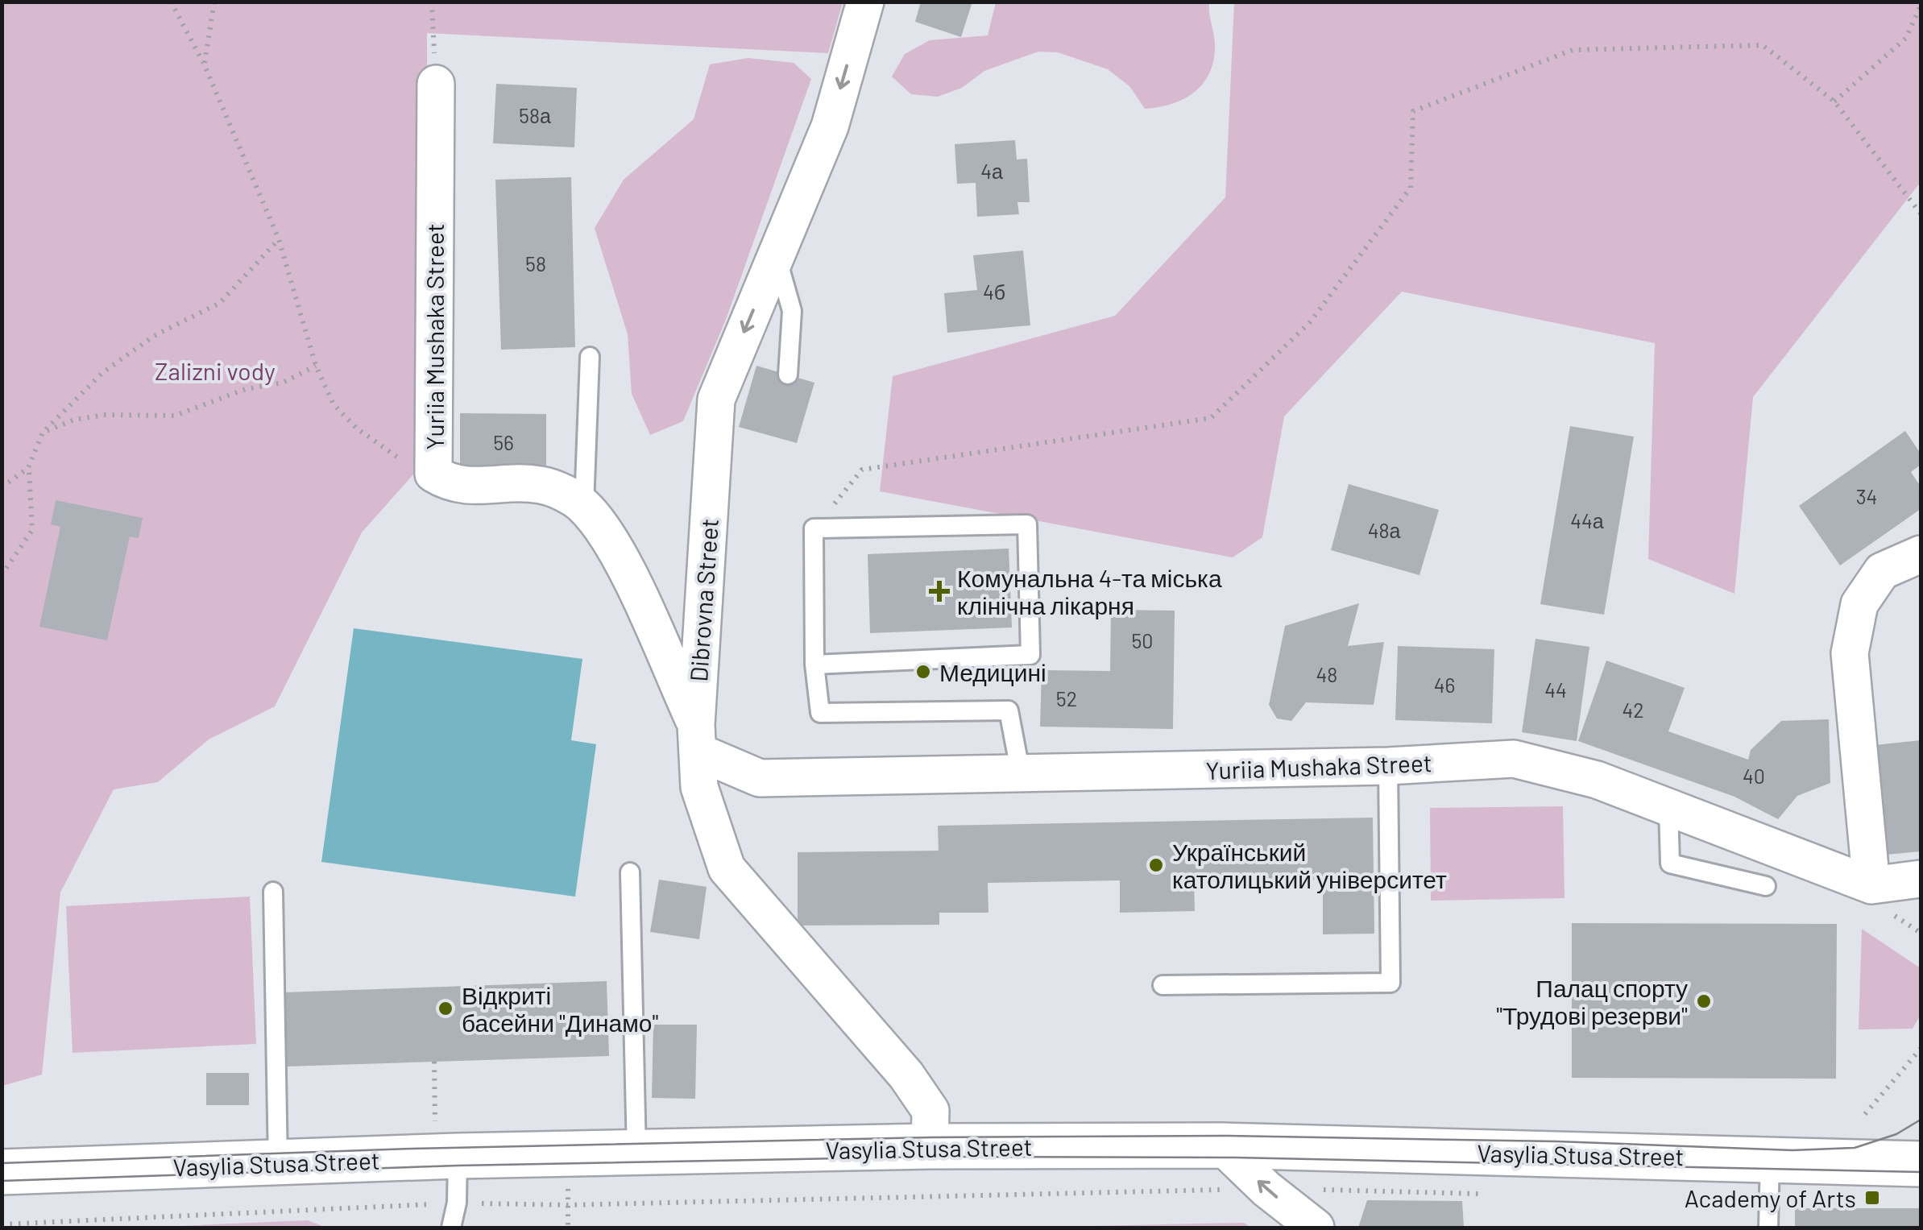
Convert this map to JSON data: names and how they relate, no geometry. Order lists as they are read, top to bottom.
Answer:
{
  "streets": {
    "main road": ["Vasylia Stusa Street"],
    "street": ["Yuriia Mushaka Street", "Dibrovna Street"]
  },
  "crossings": [
    ["Yuriia Mushaka Street", "Dibrovna Street"],
    ["Dibrovna Street", "Vasylia Stusa Street"]
  ],
  "one_way": ["Dibrovna Street"],
  "parks": ["Zalizni vody"],
  "places": {
    "health": ["Комунальна 4-та міська клінічна лікарня"],
    "other": [
      "Медицині",
      "Український католицький університет",
      "Палац спорту \"Трудові резерви\"",
      "Відкриті басейни \"Динамо\""
    ],
    "transit": ["Academy of Arts"]
  },
  "house_numbers": [
    "58а",
    "4а",
    "58",
    "4б",
    "56",
    "34",
    "44а",
    "48а",
    "50",
    "48",
    "46",
    "44",
    "52",
    "42",
    "40"
  ]
}
